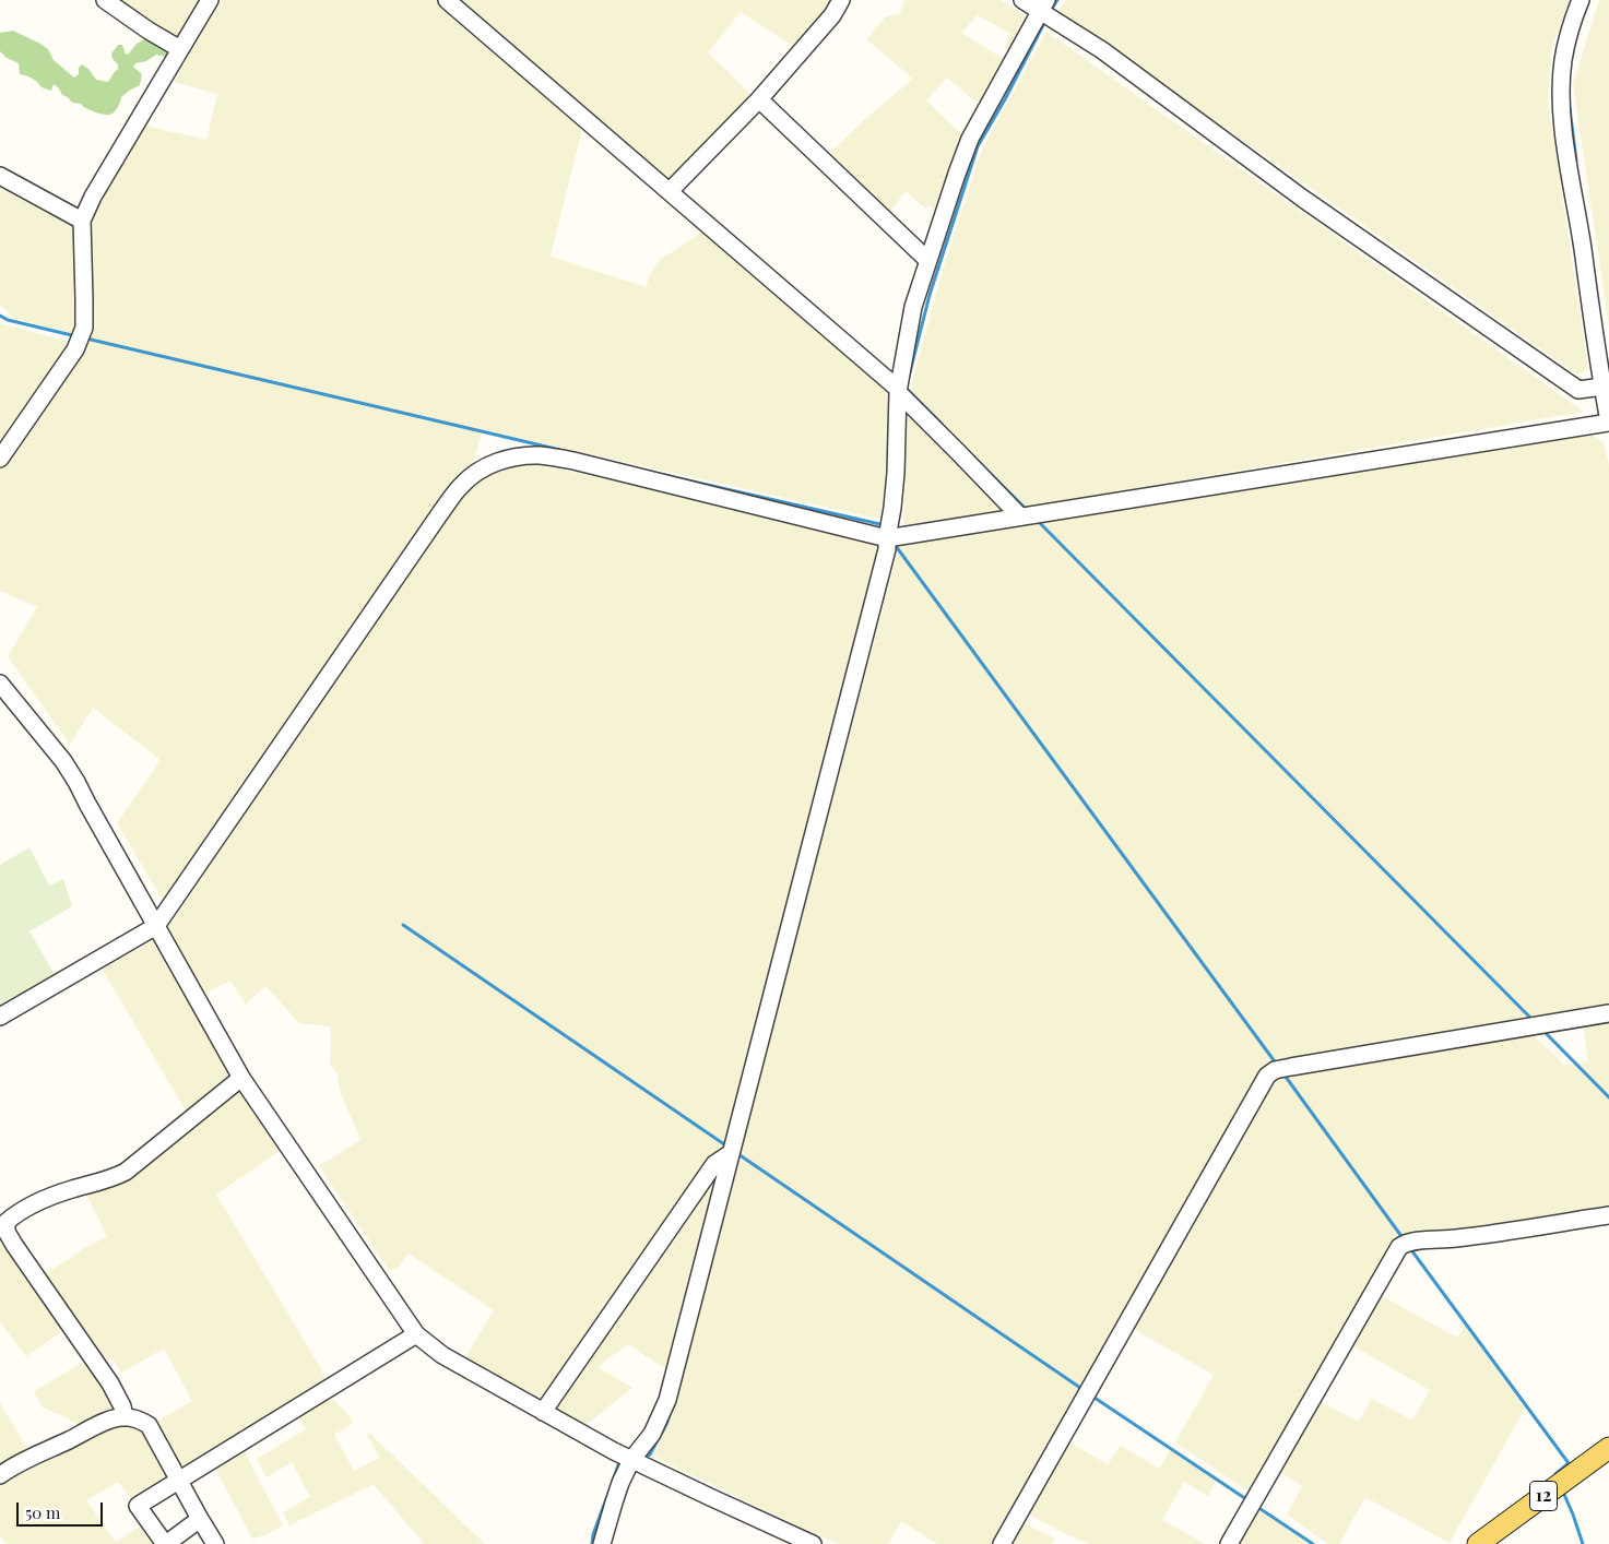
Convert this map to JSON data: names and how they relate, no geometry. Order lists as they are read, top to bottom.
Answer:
{
  "streets": {
    "main road": ["12"]
  },
  "scale_bar": "50 m"
}
